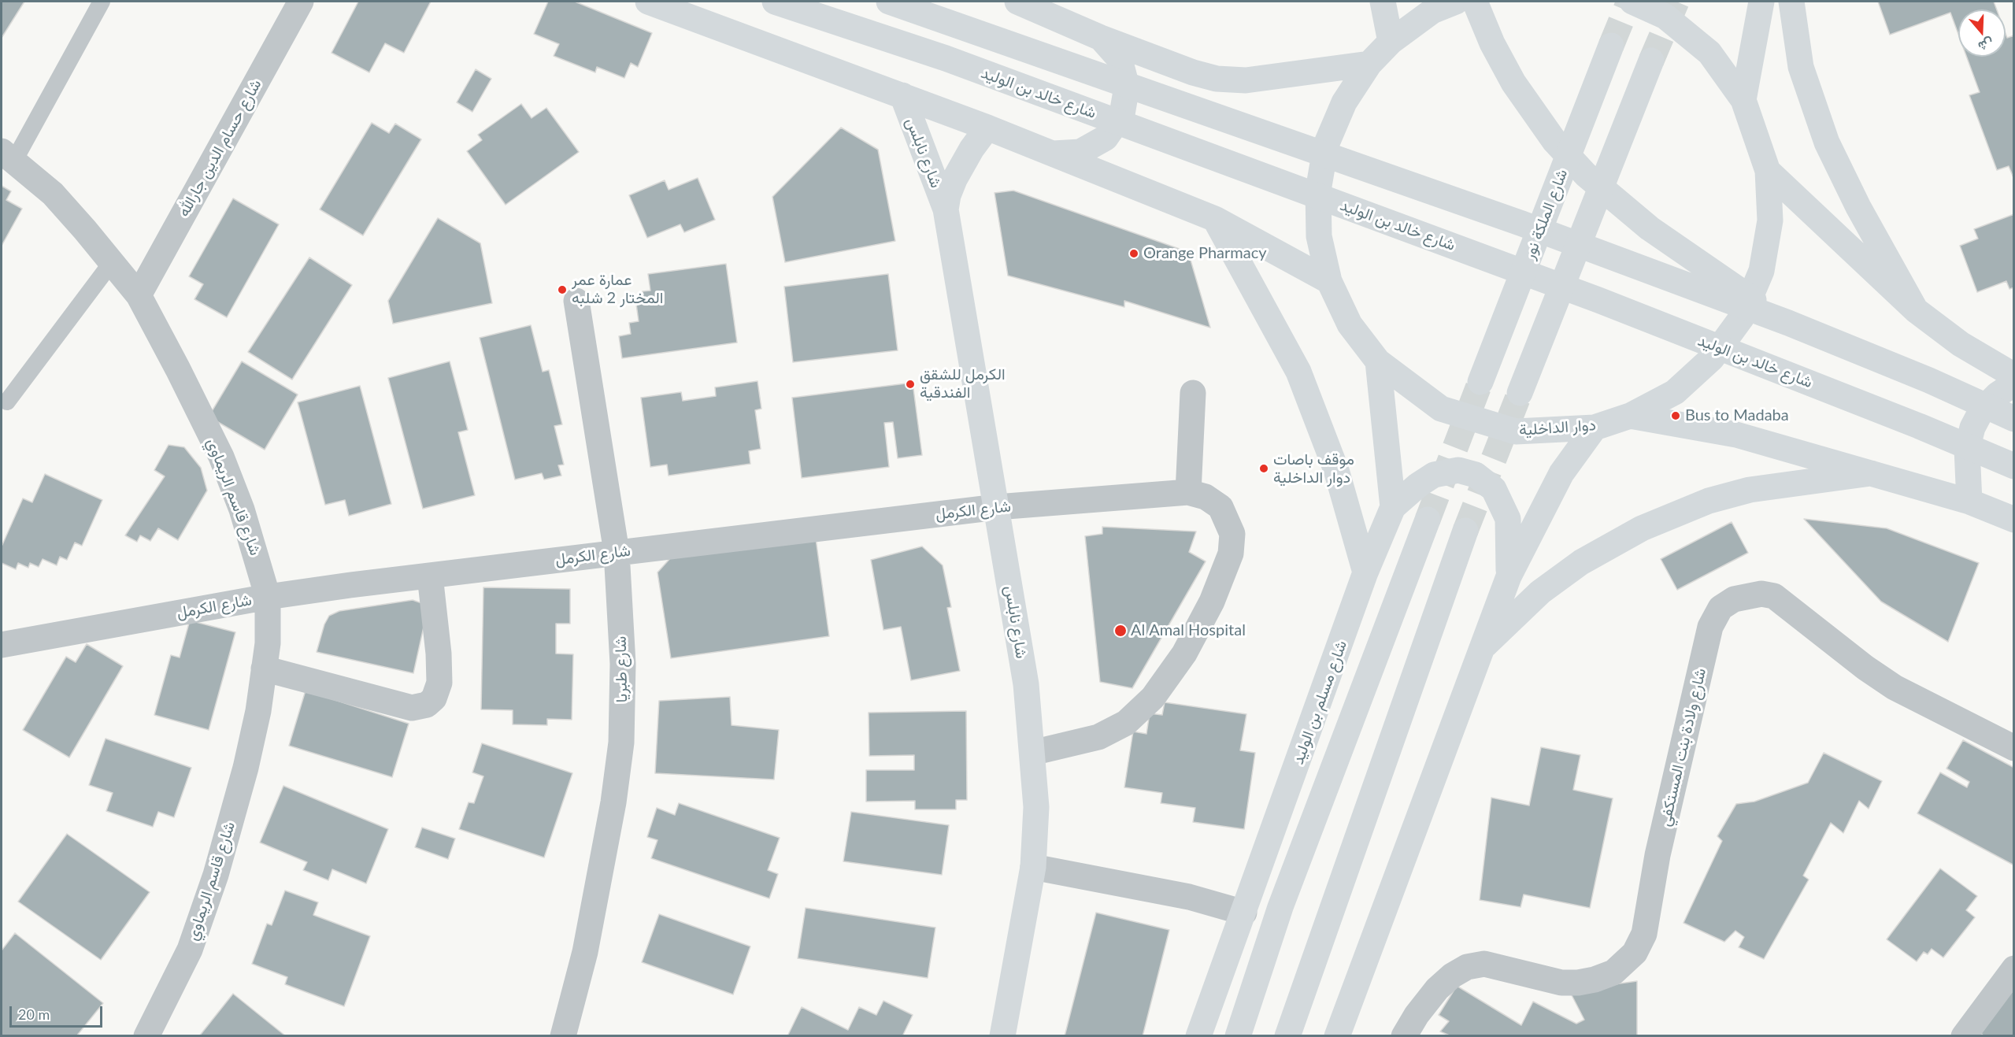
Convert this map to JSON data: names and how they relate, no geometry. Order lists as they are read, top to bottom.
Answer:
{
  "streets": {
    "main road": [
      "شارع خالد بن الوليد",
      "شارع نابلس",
      "شارع الملكة نور",
      "دوار الداخلية",
      "شارع مسلم بن الوليد"
    ],
    "street": [
      "شارع حسام الدين جارالله",
      "شارع قاسم الريماوي",
      "شارع الكرمل",
      "شارع طبريا",
      "شارع ولادة بنت المستكفي"
    ]
  },
  "crossings": [
    ["شارع حسام الدين جارالله", "شارع قاسم الريماوي"],
    ["شارع نابلس", "شارع الكرمل"],
    ["دوار الداخلية", "شارع مسلم بن الوليد"],
    ["شارع قاسم الريماوي", "شارع الكرمل"],
    ["شارع الكرمل", "شارع طبريا"]
  ],
  "places": [
    "Orange Pharmacy",
    "عمارة عمر المختار 2 شلبه",
    "الكرمل للشقق الفندقية",
    "Bus to Madaba",
    "موقف باصات دوار الداخلية",
    "Al Amal Hospital"
  ],
  "scale_bar": "20 m",
  "north": "bottom"
}
